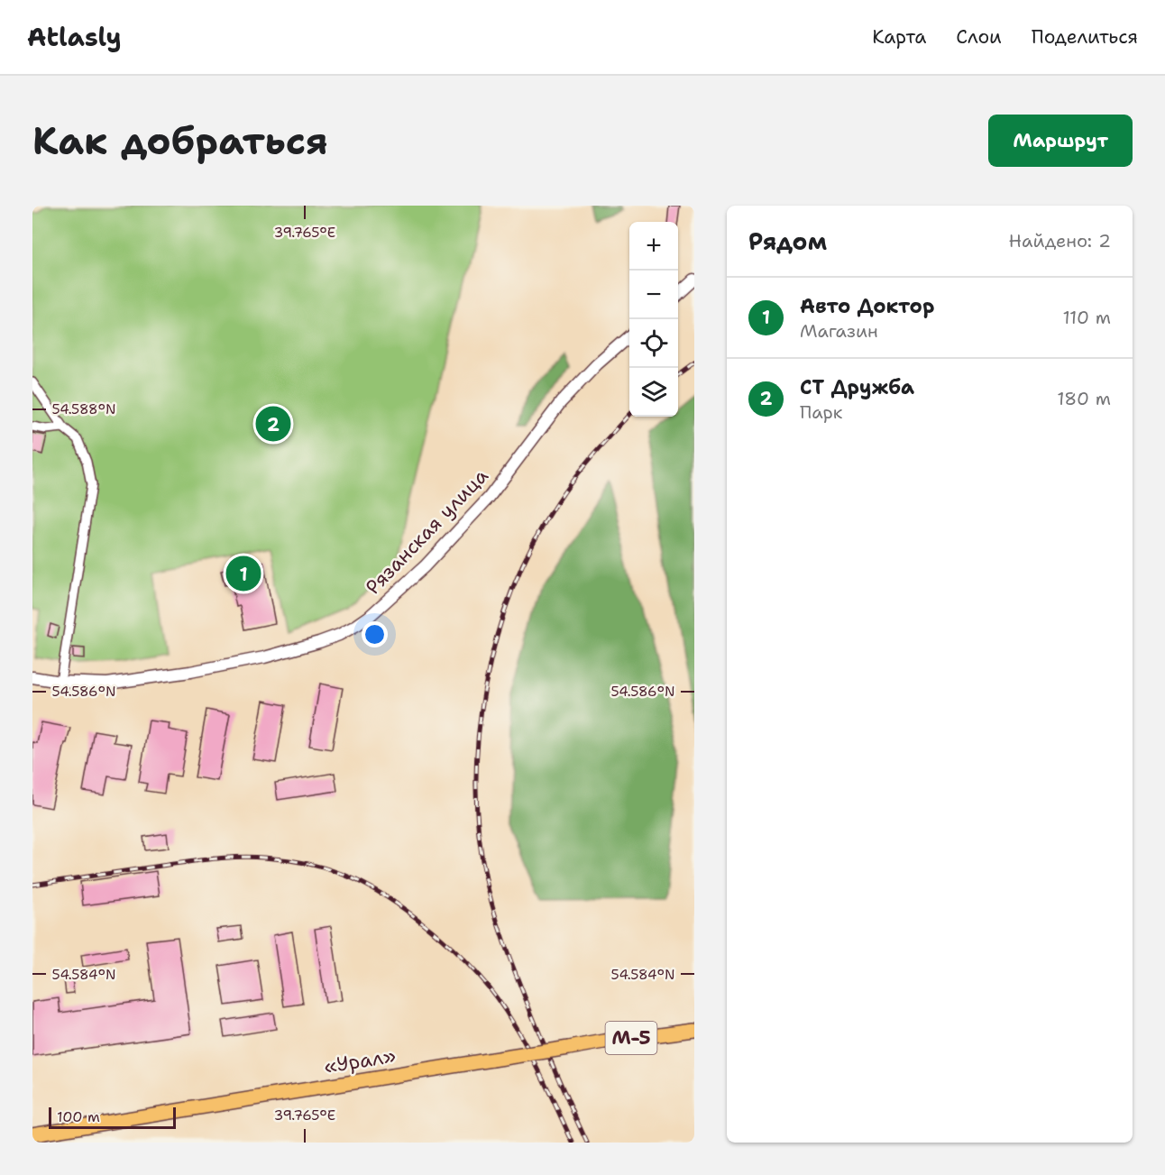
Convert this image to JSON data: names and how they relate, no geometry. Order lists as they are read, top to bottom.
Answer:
{
  "streets": {
    "highway": ["М-5", "«Урал»"],
    "street": ["Рязанская улица"]
  },
  "scale_bar": "100 m",
  "page": {
    "header": "Atlasly",
    "nav": ["Карта", "Слои", "Поделиться"],
    "buttons": "Маршрут",
    "title": "Как добраться",
    "heading": ["Рядом", "Найдено: 2"],
    "map_buttons": ["+", "−"],
    "list": [
      {
        "mark": "1",
        "name": "Авто Доктор",
        "note": "Магазин",
        "value": "110 m"
      },
      {
        "mark": "2",
        "name": "СТ Дружба",
        "note": "Парк",
        "value": "180 m"
      }
    ],
    "pins": ["2", "1"],
    "scale": "100 m"
  },
  "coordinates": [
    "39.765°E",
    "54.588°N",
    "54.586°N",
    "54.584°N"
  ]
}
